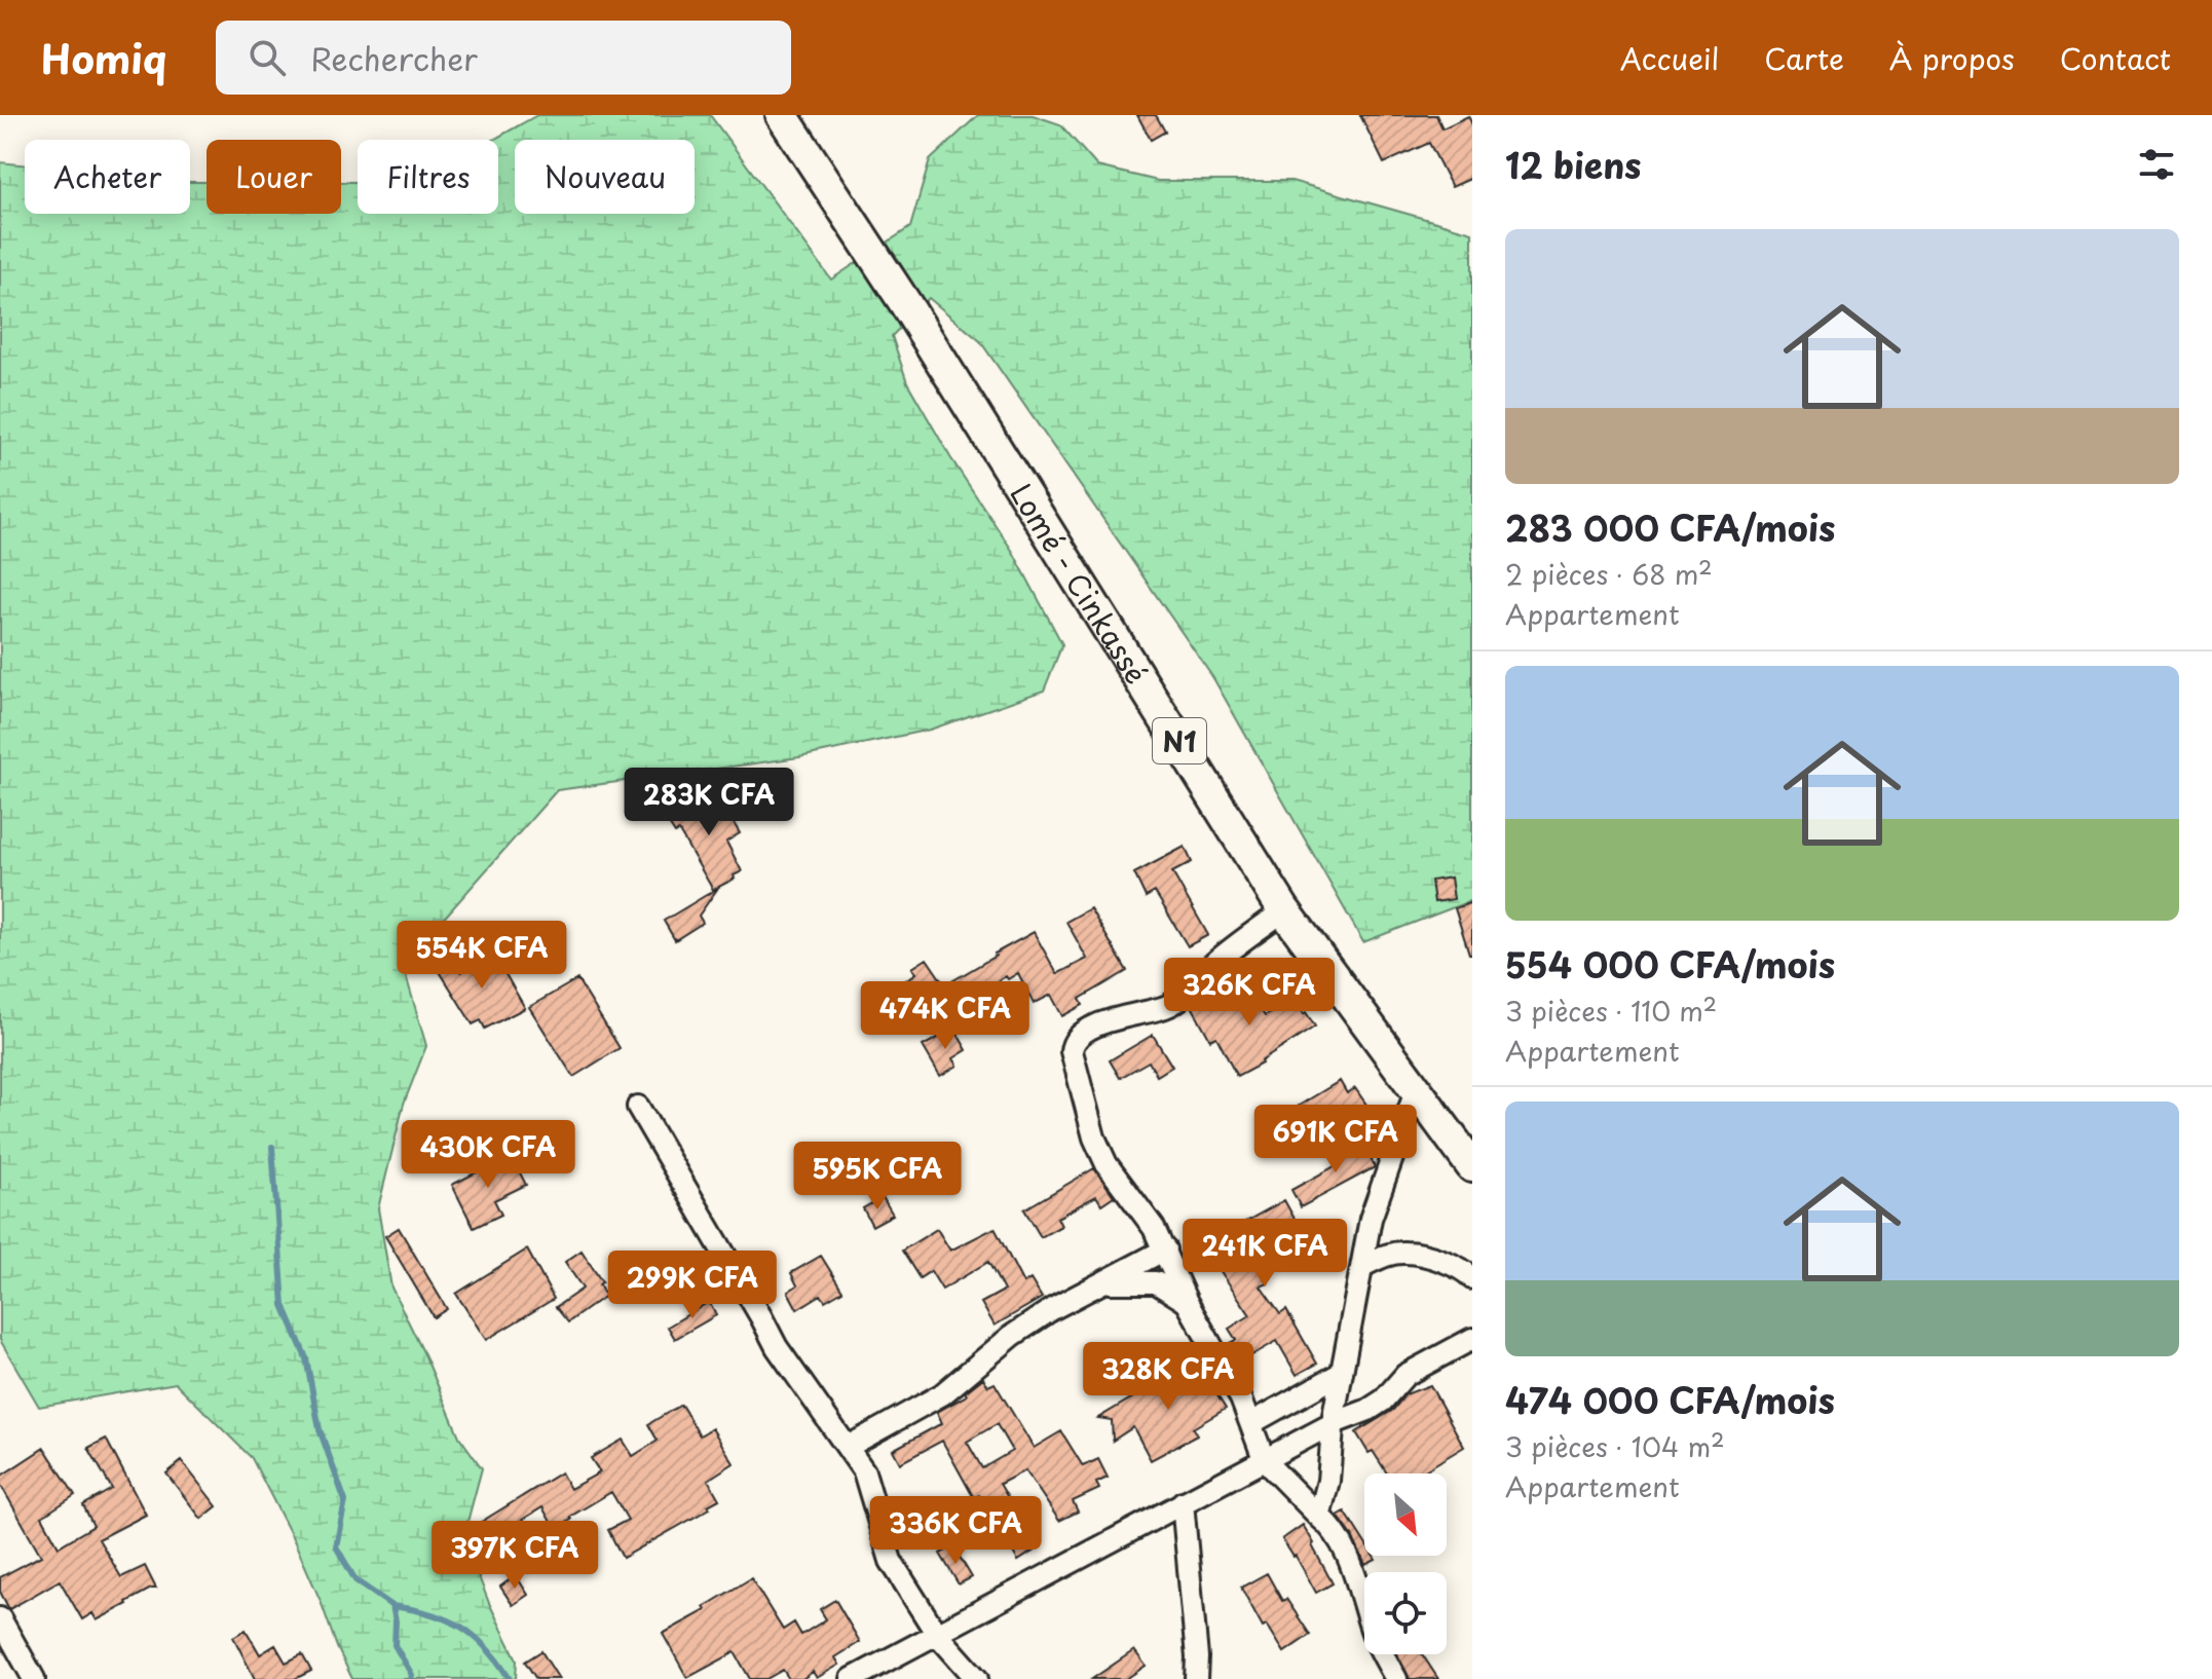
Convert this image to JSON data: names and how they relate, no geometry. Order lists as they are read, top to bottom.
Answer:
{
  "streets": {
    "highway": ["Lomé - Cinkassé", "N1"]
  },
  "north": "bottom right",
  "page": {
    "header": "Homiq",
    "search": "Rechercher",
    "nav": [
      "Accueil",
      "Carte",
      "À propos",
      "Contact"
    ],
    "heading": "12 biens",
    "chip": [
      "Acheter",
      "Louer",
      "Filtres",
      "Nouveau"
    ],
    "list": [
      {
        "name": "283 000 CFA/mois",
        "note": "2 pièces · 68 m² · Appartement"
      },
      {
        "name": "554 000 CFA/mois",
        "note": "3 pièces · 110 m² · Appartement"
      },
      {
        "name": "474 000 CFA/mois",
        "note": "3 pièces · 104 m² · Appartement"
      }
    ],
    "price": [
      "283K CFA",
      "554K CFA",
      "326K CFA",
      "474K CFA",
      "691K CFA",
      "430K CFA",
      "595K CFA",
      "241K CFA",
      "299K CFA",
      "328K CFA",
      "336K CFA",
      "397K CFA"
    ]
  }
}
